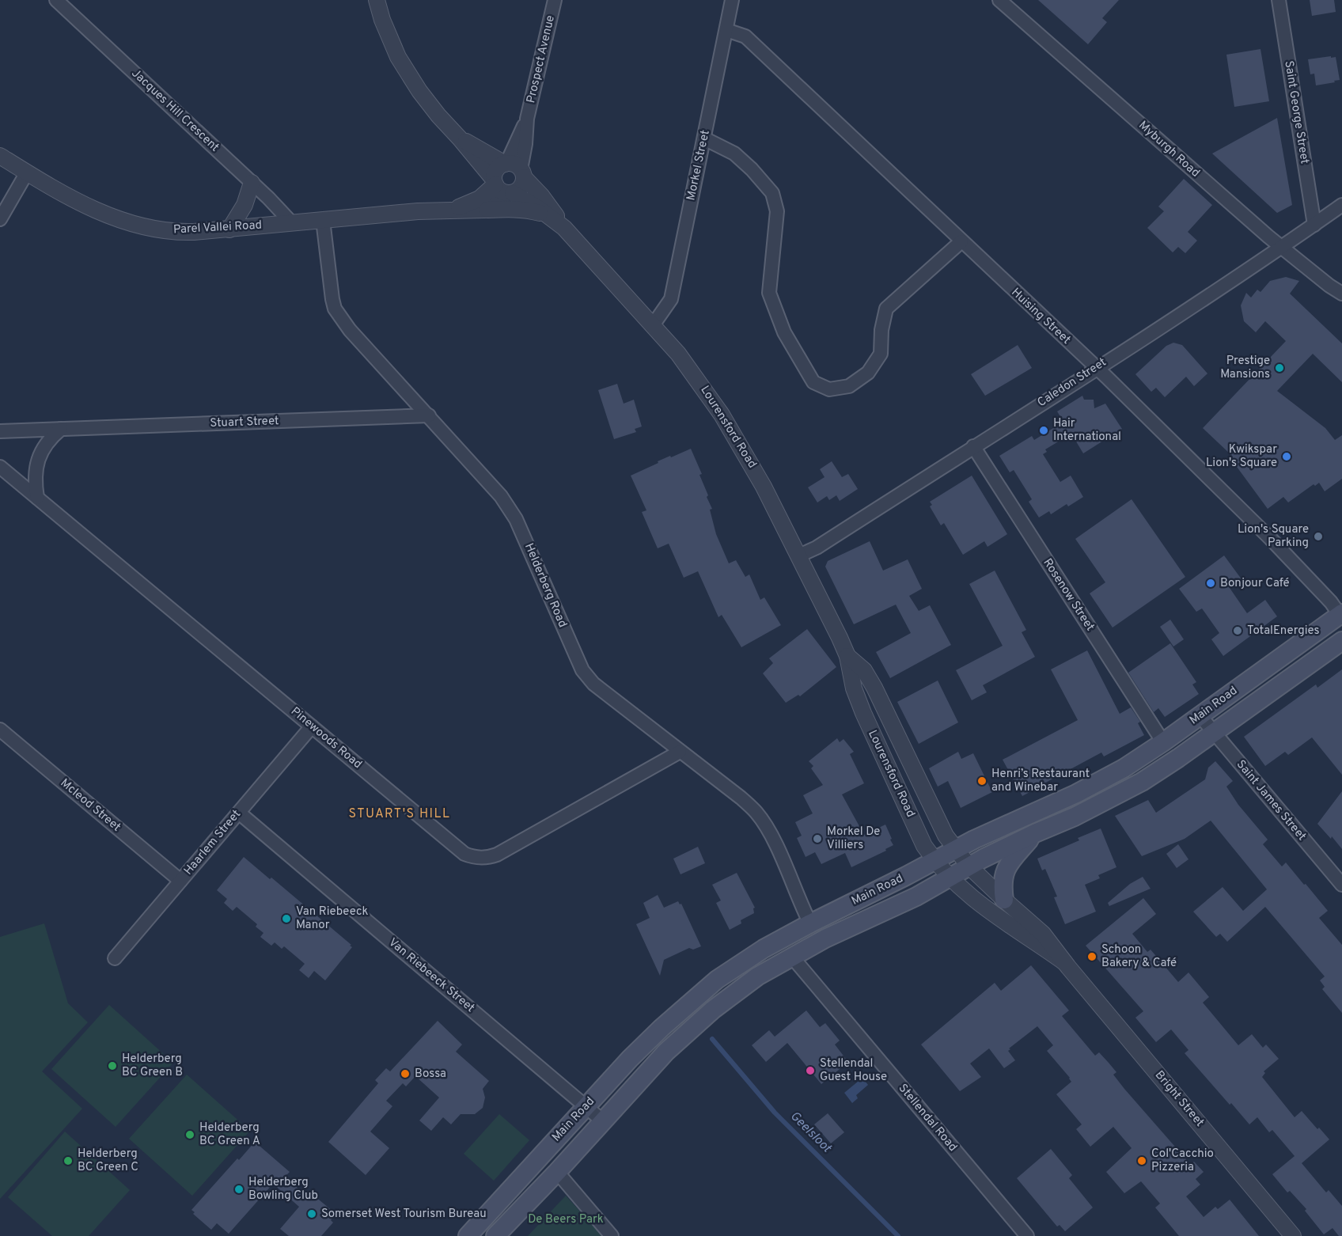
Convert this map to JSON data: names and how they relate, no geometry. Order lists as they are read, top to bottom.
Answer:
{
  "streets": {
    "main road": ["Main Road"],
    "street": [
      "Prospect Avenue",
      "Jacques Hill Crescent",
      "Saint George Street",
      "Myburgh Road",
      "Morkel Street",
      "Parel Vallei Road",
      "Huising Street",
      "Caledon Street",
      "Stuart Street",
      "Lourensford Road",
      "Helderberg Road",
      "Rosenow Street",
      "Pinewoods Road",
      "Saint James Street",
      "Mcleod Street",
      "Haarlem Street",
      "Van Riebeeck Street",
      "Bright Street",
      "Stellendal Road"
    ]
  },
  "crossings": [
    ["Prospect Avenue", "Parel Vallei Road"],
    ["Prospect Avenue", "Lourensford Road"],
    ["Jacques Hill Crescent", "Parel Vallei Road"],
    ["Saint George Street", "Caledon Street"],
    ["Myburgh Road", "Caledon Street"],
    ["Morkel Street", "Huising Street"],
    ["Morkel Street", "Lourensford Road"],
    ["Parel Vallei Road", "Lourensford Road"],
    ["Parel Vallei Road", "Helderberg Road"],
    ["Huising Street", "Caledon Street"],
    ["Huising Street", "Main Road"],
    ["Caledon Street", "Lourensford Road"],
    ["Caledon Street", "Rosenow Street"],
    ["Stuart Street", "Helderberg Road"],
    ["Lourensford Road", "Main Road"],
    ["Lourensford Road", "Bright Street"],
    ["Helderberg Road", "Main Road"],
    ["Helderberg Road", "Pinewoods Road"],
    ["Rosenow Street", "Main Road"],
    ["Main Road", "Saint James Street"],
    ["Main Road", "Van Riebeeck Street"],
    ["Main Road", "Bright Street"],
    ["Main Road", "Stellendal Road"],
    ["Pinewoods Road", "Haarlem Street"],
    ["Mcleod Street", "Haarlem Street"],
    ["Haarlem Street", "Van Riebeeck Street"]
  ],
  "districts": ["STUART'S HILL"],
  "water": ["Geelsloot"],
  "parks": ["De Beers Park"],
  "places": [
    "Prestige Mansions",
    "Hair International",
    "Kwikspar Lion's Square",
    "Lion's Square Parking",
    "Bonjour Café",
    "TotalEnergies",
    "Henri’s Restaurant and Winebar",
    "Morkel De Villiers",
    "Van Riebeeck Manor",
    "Schoon Bakery & Café",
    "Helderberg BC Green B",
    "Stellendal Guest House",
    "Bossa",
    "Helderberg BC Green A",
    "Helderberg BC Green C",
    "Col'Cacchio Pizzeria",
    "Helderberg Bowling Club",
    "Somerset West Tourism Bureau"
  ]
}
